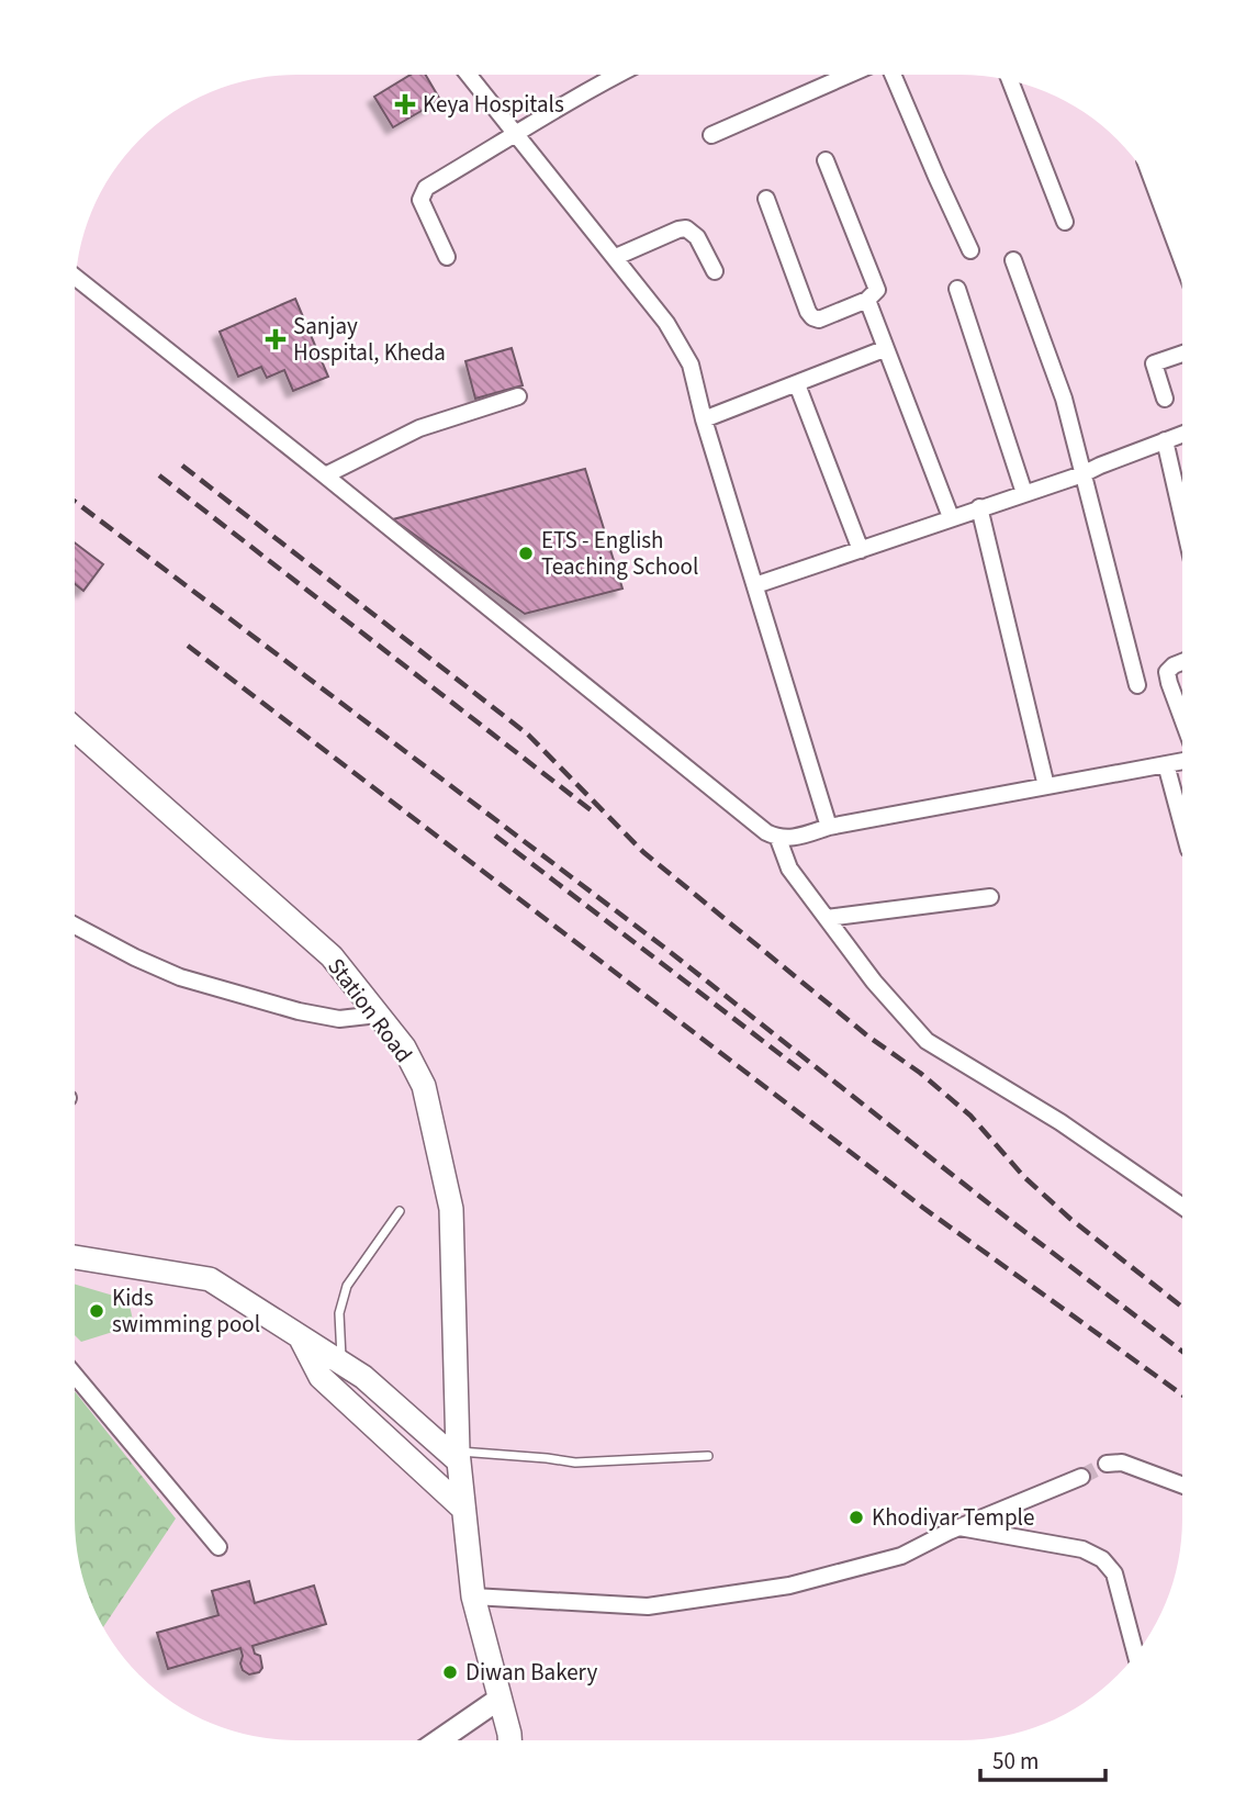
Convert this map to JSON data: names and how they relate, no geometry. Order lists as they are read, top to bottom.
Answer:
{
  "streets": {
    "main road": ["Station Road"]
  },
  "places": {
    "health": ["Keya Hospitals", "Sanjay Hospital, Kheda"],
    "other": [
      "ETS - English Teaching School",
      "Kids swimming pool",
      "Khodiyar Temple",
      "Diwan Bakery"
    ]
  },
  "scale_bar": "50 m"
}
